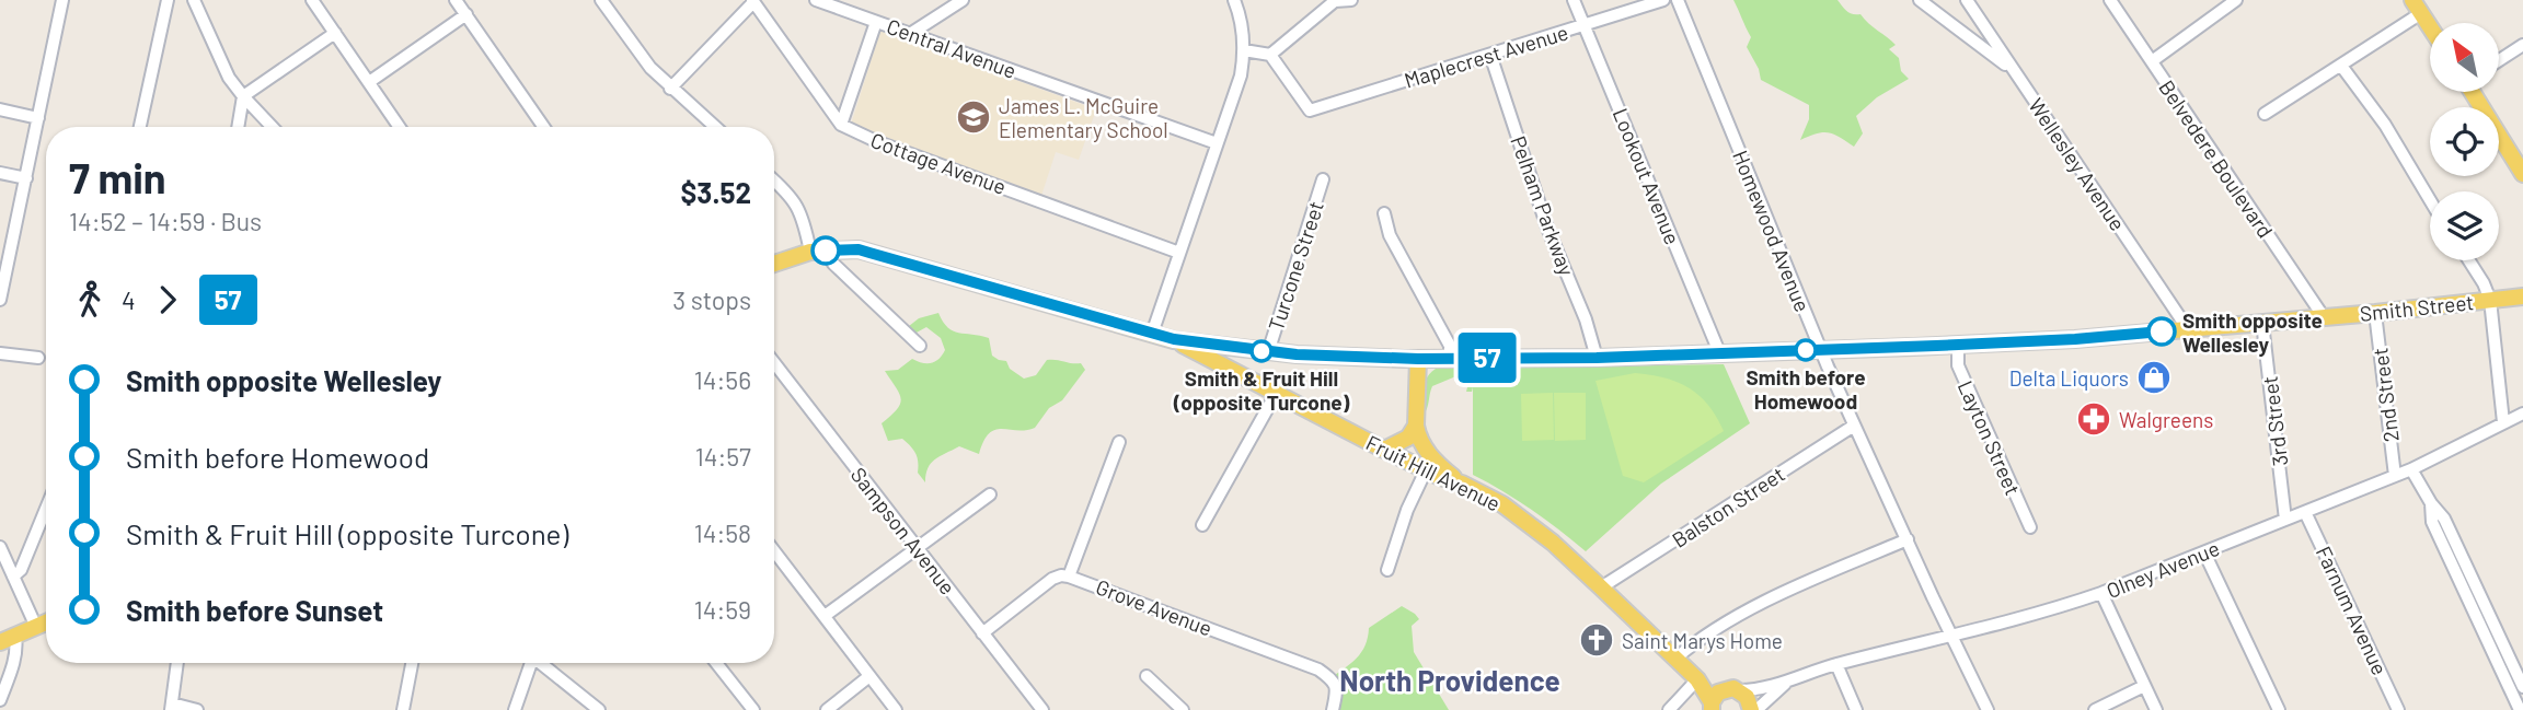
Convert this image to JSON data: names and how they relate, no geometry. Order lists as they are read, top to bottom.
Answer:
{
  "streets": {
    "main road": ["Smith Street", "Fruit Hill Avenue"],
    "street": [
      "Central Avenue",
      "Maplecrest Avenue",
      "Belvedere Boulevard",
      "Cottage Avenue",
      "Wellesley Avenue",
      "Lookout Avenue",
      "Pelham Parkway",
      "Homewood Avenue",
      "Turcone Street",
      "2nd Street",
      "3rd Street",
      "Layton Street",
      "Balston Street",
      "Sampson Avenue",
      "Olney Avenue",
      "Grove Avenue",
      "Farnum Avenue"
    ]
  },
  "crossings": [
    ["Maplecrest Avenue", "Lookout Avenue"],
    ["Maplecrest Avenue", "Pelham Parkway"],
    ["Belvedere Boulevard", "Smith Street"],
    ["Wellesley Avenue", "Smith Street"],
    ["Lookout Avenue", "Smith Street"],
    ["Pelham Parkway", "Smith Street"],
    ["Homewood Avenue", "Smith Street"],
    ["Homewood Avenue", "Balston Street"],
    ["Homewood Avenue", "Olney Avenue"],
    ["Turcone Street", "Smith Street"],
    ["Smith Street", "2nd Street"],
    ["Smith Street", "3rd Street"],
    ["Smith Street", "Layton Street"],
    ["Smith Street", "Fruit Hill Avenue"],
    ["2nd Street", "Olney Avenue"],
    ["3rd Street", "Olney Avenue"],
    ["Fruit Hill Avenue", "Balston Street"],
    ["Fruit Hill Avenue", "Olney Avenue"],
    ["Sampson Avenue", "Grove Avenue"],
    ["Olney Avenue", "Farnum Avenue"]
  ],
  "districts": ["North Providence"],
  "places": {
    "school or university": ["James L. McGuire Elementary School"],
    "other": ["Smith opposite Wellesley", "Smith before Homewood", "Smith & Fruit Hill (opposite Turcone)"],
    "shop": ["Delta Liquors"],
    "pharmacy": ["Walgreens"],
    "church": ["Saint Marys Home"]
  },
  "lines": ["bus line 57"],
  "north": "top left",
  "page": {
    "on_map": "57",
    "heading": ["7 min", "14:52 – 14:59 · Bus", "$3.52"],
    "legs": ["4", "57", "3 stops"],
    "list": [
      {
        "name": "Smith opposite Wellesley",
        "value": "14:56"
      },
      {
        "name": "Smith before Homewood",
        "value": "14:57"
      },
      {
        "name": "Smith & Fruit Hill (opposite Turcone)",
        "value": "14:58"
      },
      {
        "name": "Smith before Sunset",
        "value": "14:59"
      }
    ]
  }
}
